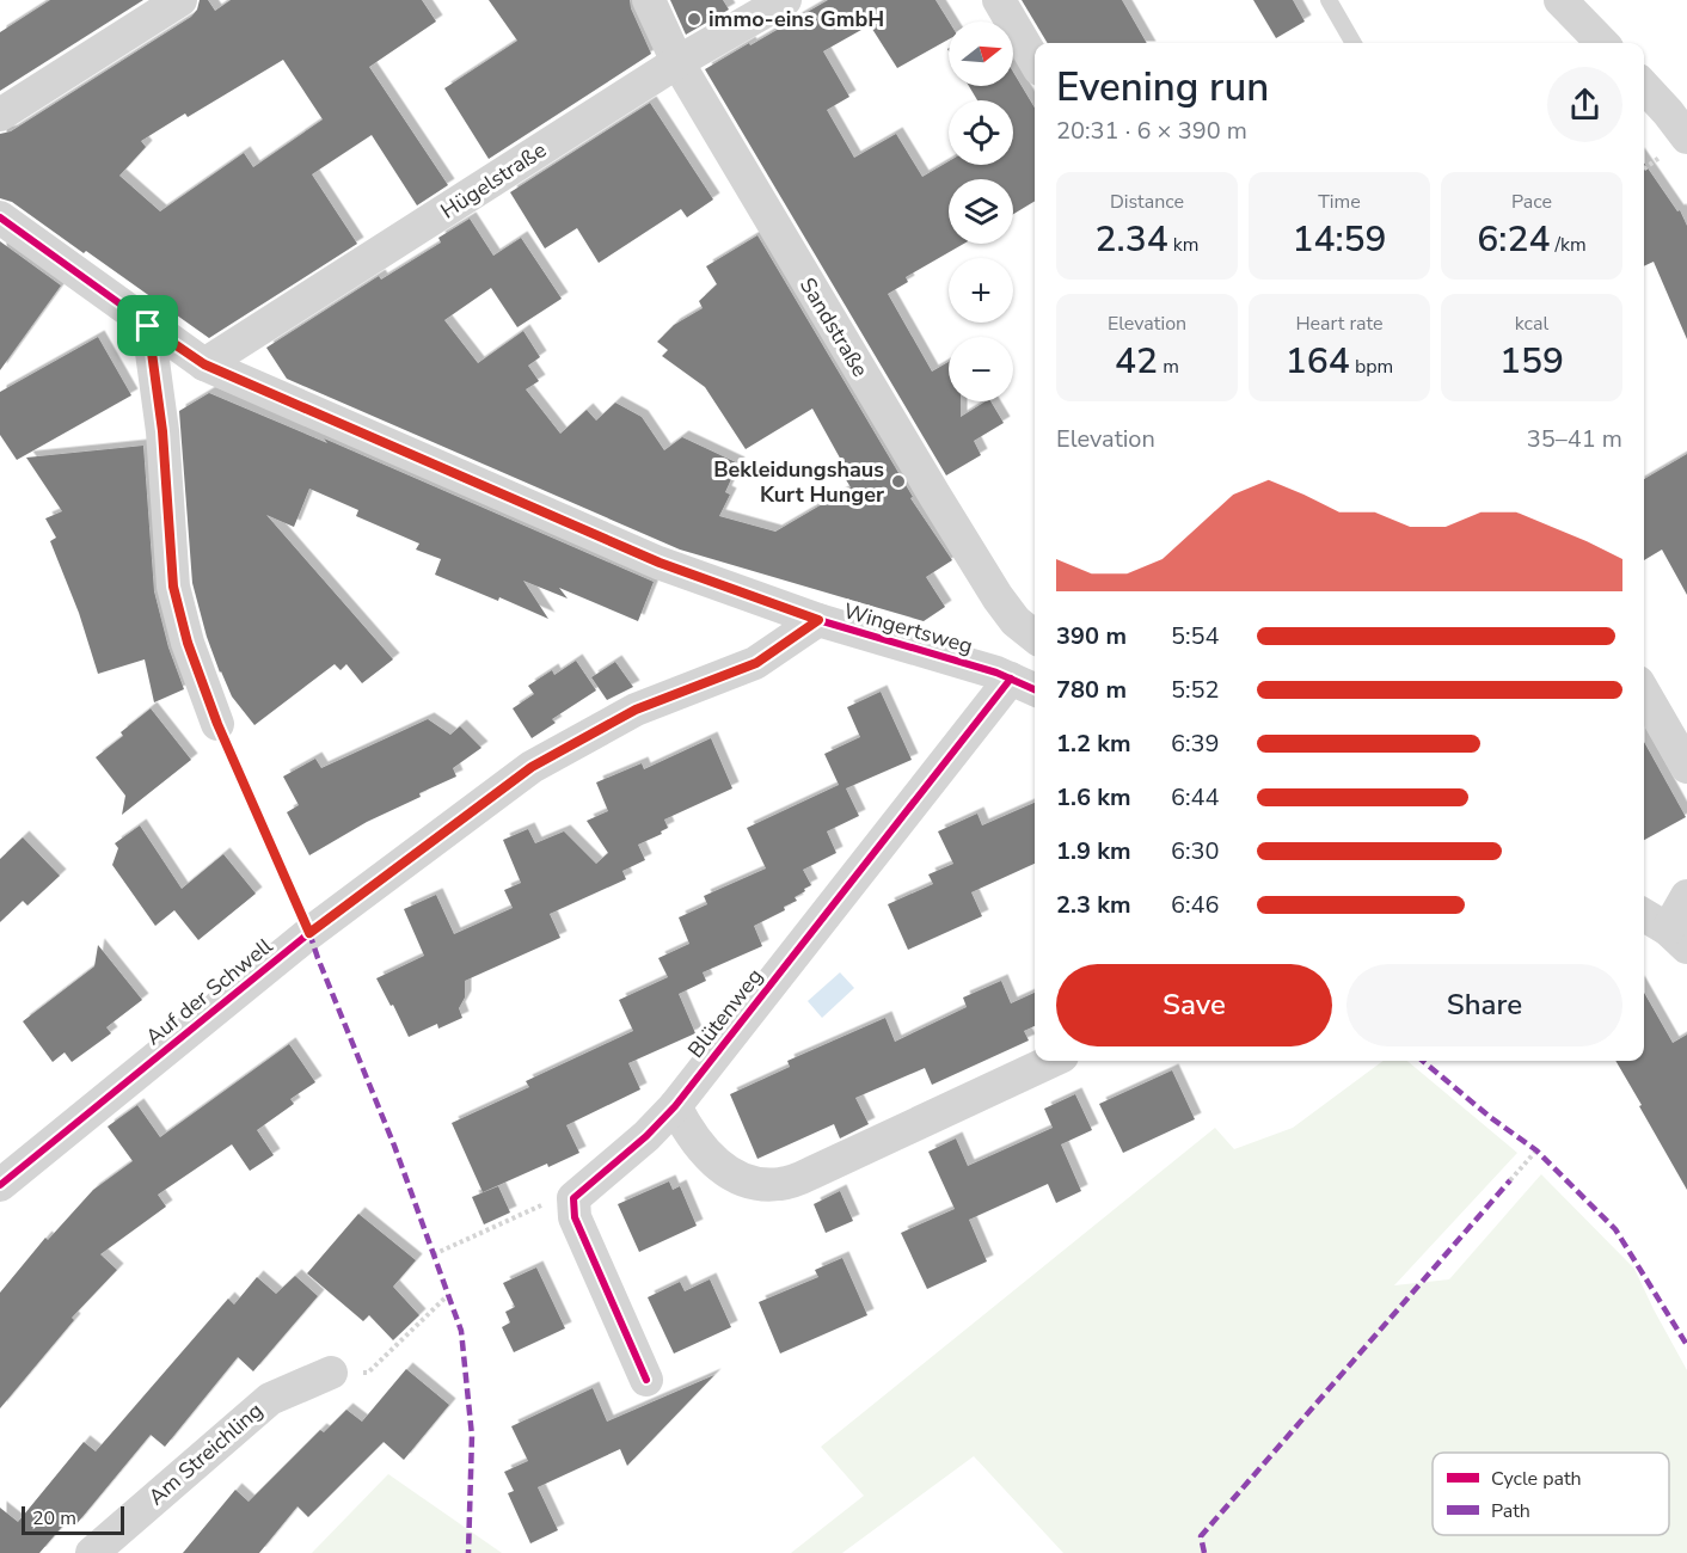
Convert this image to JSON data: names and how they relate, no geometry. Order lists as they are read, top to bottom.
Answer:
{
  "streets": {
    "street": [
      "Hügelstraße",
      "Sandstraße",
      "Wingertsweg",
      "Auf der Schwell",
      "Blütenweg",
      "Am Streichling"
    ]
  },
  "crossings": [
    ["Hügelstraße", "Sandstraße"],
    ["Hügelstraße", "Wingertsweg"],
    ["Wingertsweg", "Auf der Schwell"],
    ["Wingertsweg", "Blütenweg"]
  ],
  "places": ["immo-eins GmbH", "Bekleidungshaus Kurt Hunger"],
  "legend": ["Cycle path", "Path"],
  "scale_bar": "20 m",
  "north": "right",
  "page": {
    "map_buttons": ["+", "−"],
    "heading": ["Evening run", "20:31 · 6 × 390 m"],
    "stats": [
      ["Distance", "2.34 km"],
      ["Time", "14:59"],
      ["Pace", "6:24 /km"],
      ["Elevation", "42 m"],
      ["Heart rate", "164 bpm"],
      ["kcal", "159"]
    ],
    "chart": ["Elevation", "35–41 m"],
    "list": [
      {
        "name": "390 m",
        "note": "5:54"
      },
      {
        "name": "780 m",
        "note": "5:52"
      },
      {
        "name": "1.2 km",
        "note": "6:39"
      },
      {
        "name": "1.6 km",
        "note": "6:44"
      },
      {
        "name": "1.9 km",
        "note": "6:30"
      },
      {
        "name": "2.3 km",
        "note": "6:46"
      }
    ],
    "buttons": ["Save", "Share"],
    "scale": "20 m"
  }
}
